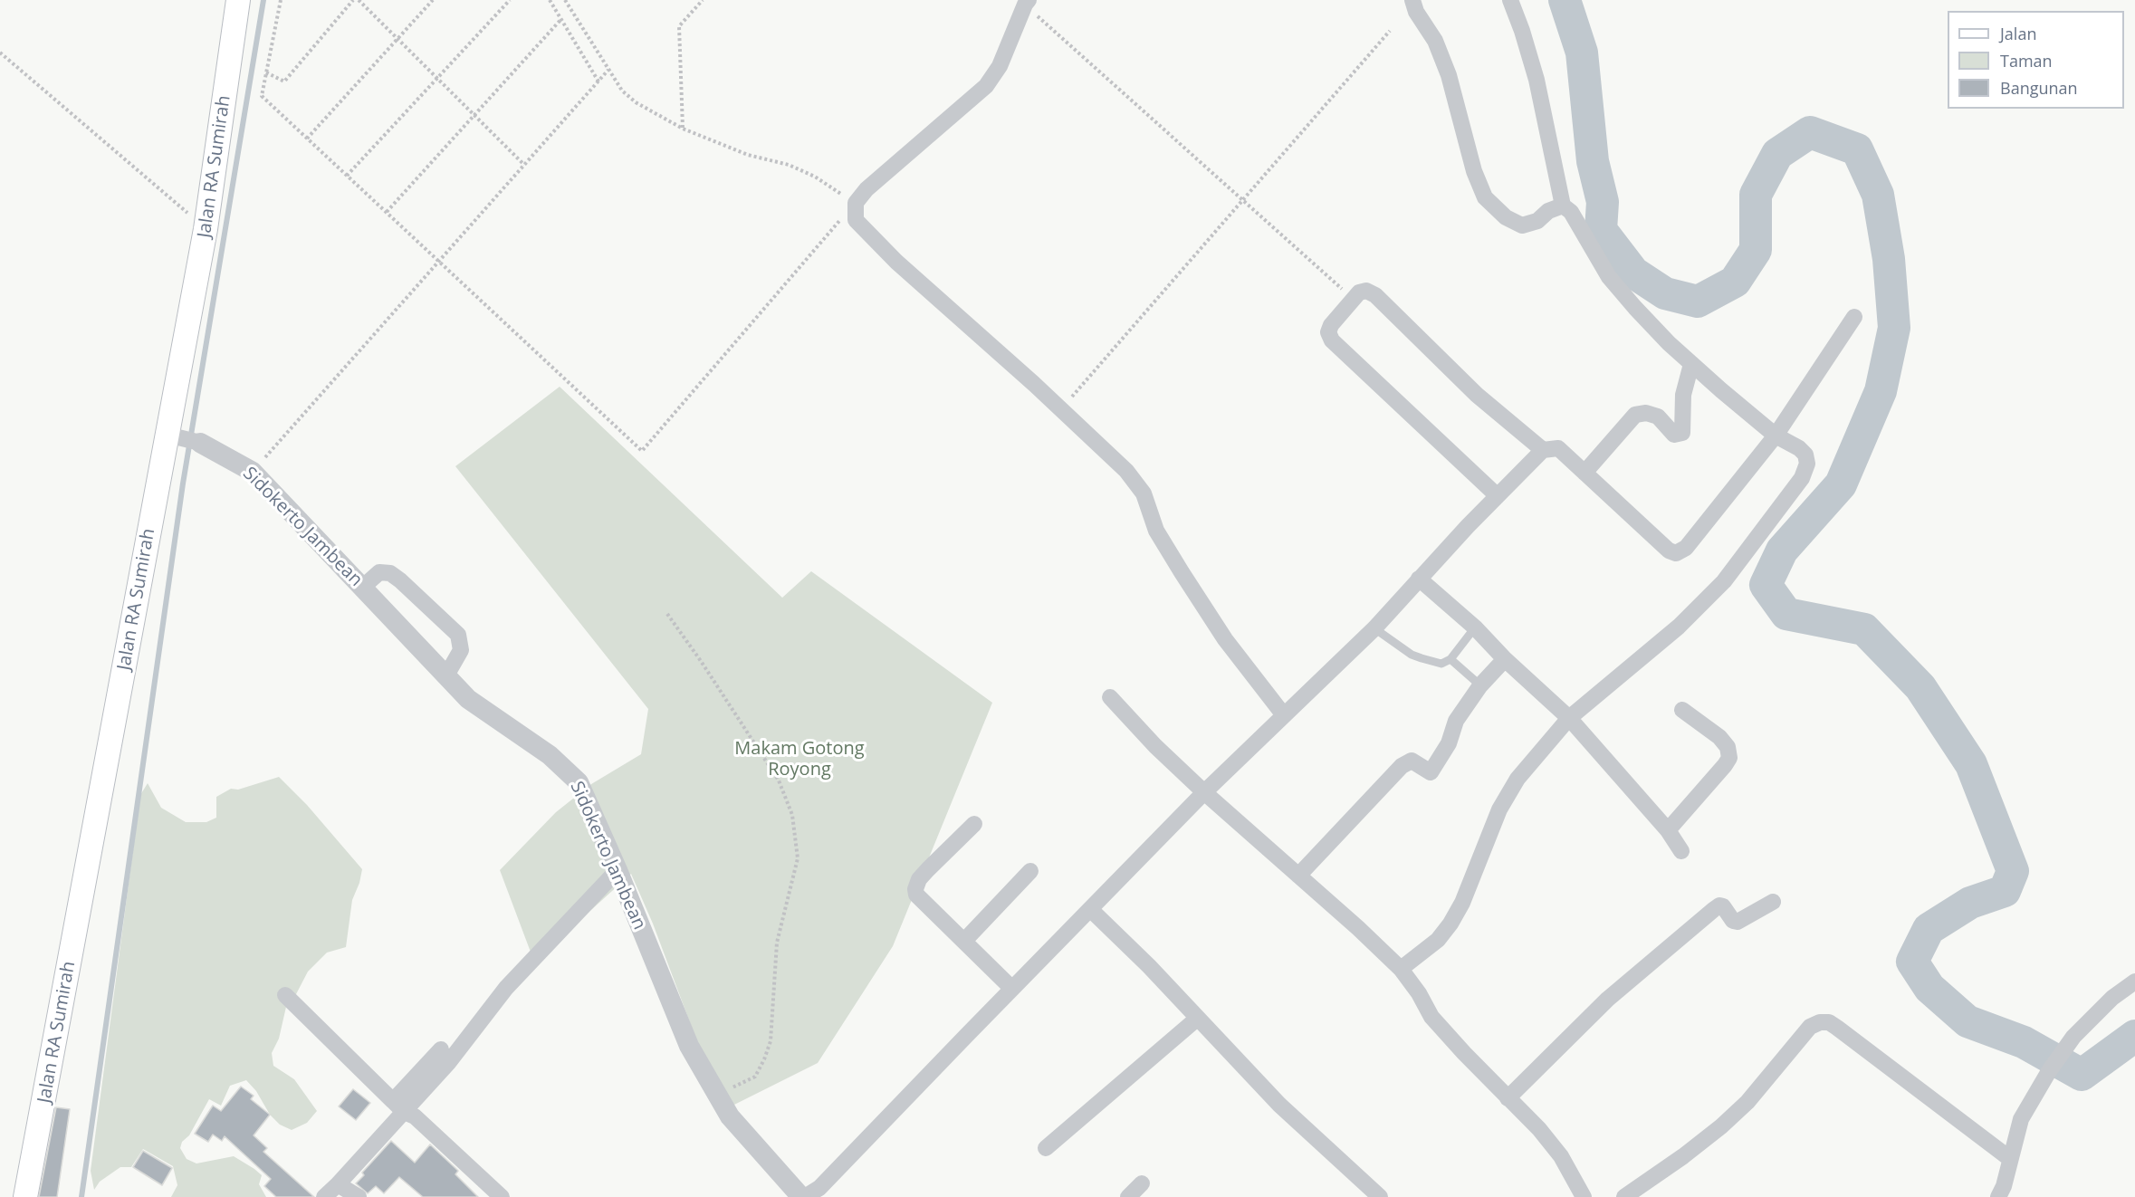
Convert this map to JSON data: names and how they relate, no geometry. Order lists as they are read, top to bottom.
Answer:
{
  "streets": {
    "main road": ["Jalan RA Sumirah"],
    "street": ["Sidokerto Jambean"]
  },
  "crossings": [
    ["Jalan RA Sumirah", "Sidokerto Jambean"]
  ],
  "parks": ["Makam Gotong Royong"],
  "legend": ["Jalan", "Taman", "Bangunan"]
}
